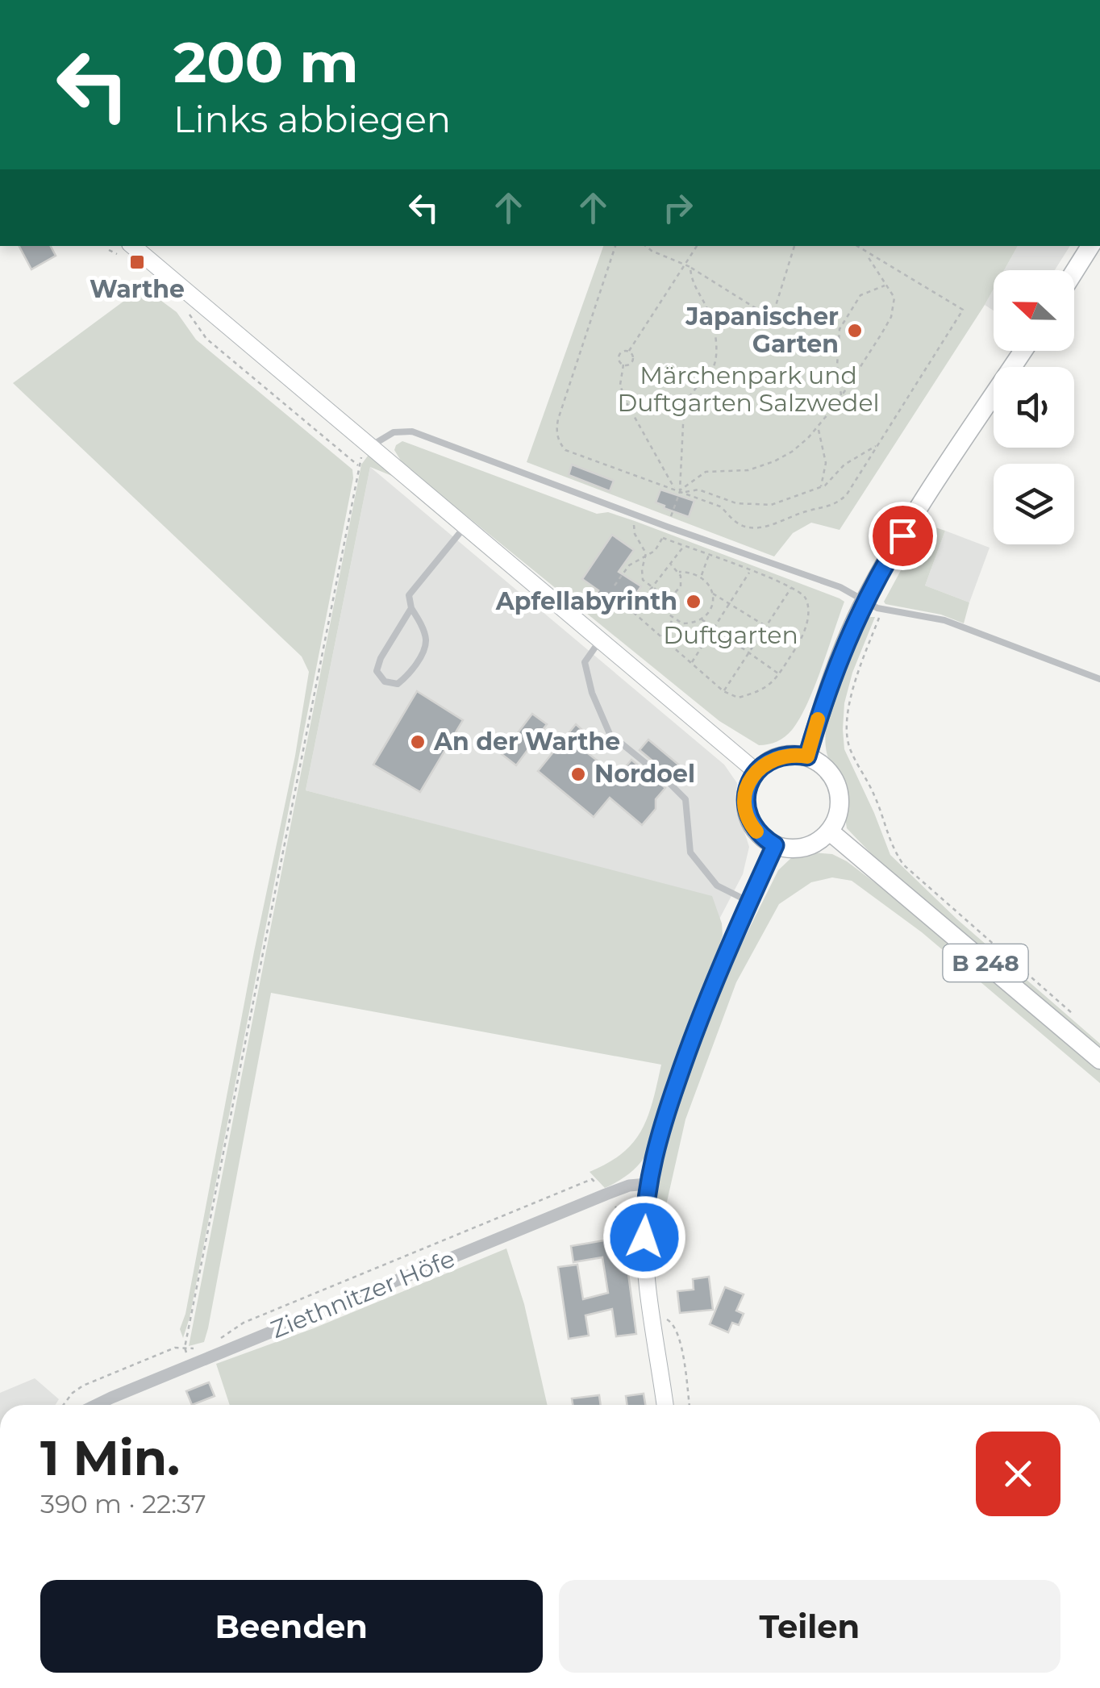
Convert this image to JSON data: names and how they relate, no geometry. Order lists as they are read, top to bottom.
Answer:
{
  "streets": {
    "main road": ["B 248"],
    "street": ["Ziethnitzer Höfe"]
  },
  "parks": ["Märchenpark und Duftgarten Salzwedel", "Duftgarten"],
  "places": {
    "transit": ["Warthe"],
    "other": [
      "Japanischer Garten",
      "Apfellabyrinth",
      "An der Warthe",
      "Nordoel"
    ]
  },
  "north": "left",
  "page": {
    "turn": ["200 m", "Links abbiegen"],
    "heading": ["1 Min.", "390 m · 22:37"],
    "buttons": ["Beenden", "Teilen"]
  }
}
